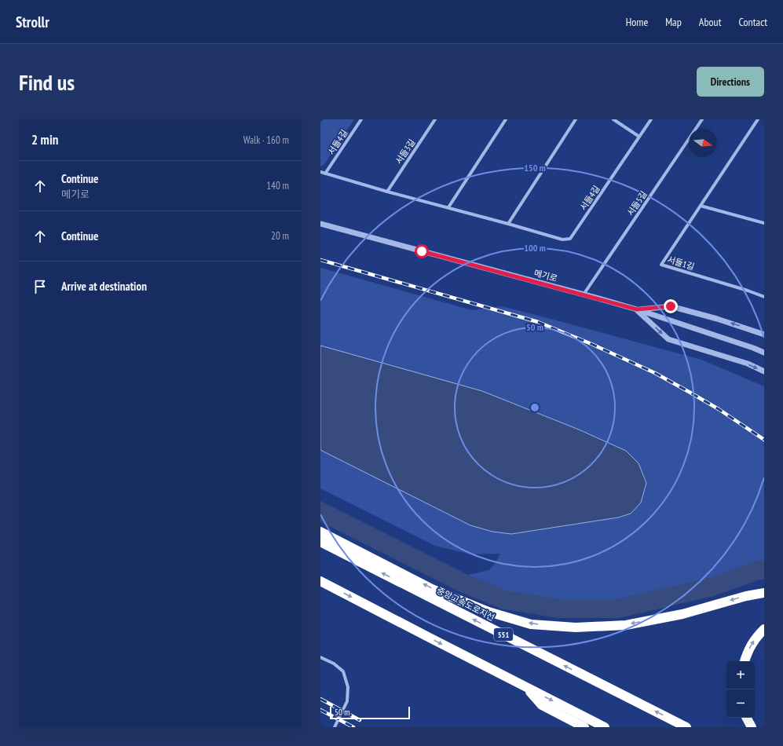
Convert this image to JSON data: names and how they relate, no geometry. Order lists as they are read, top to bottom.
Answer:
{
  "streets": {
    "highway": ["중앙고속도로지선", "551"],
    "street": [
      "서들4길",
      "서들3길",
      "서들5길",
      "서들1길",
      "메기로"
    ]
  },
  "crossings": [
    ["서들4길", "서들3길"],
    ["서들5길", "메기로"]
  ],
  "scale_bar": "50 m",
  "north": "right",
  "page": {
    "header": "Strollr",
    "nav": [
      "Home",
      "Map",
      "About",
      "Contact"
    ],
    "buttons": "Directions",
    "title": "Find us",
    "heading": ["2 min", "Walk · 160 m"],
    "list": [
      ["Continue", "메기로", "140 m"],
      ["Continue", "20 m"],
      "Arrive at destination"
    ],
    "map_buttons": ["+", "−"],
    "scale": "50 m"
  },
  "rings": ["150 m", "100 m", "50 m"]
}
